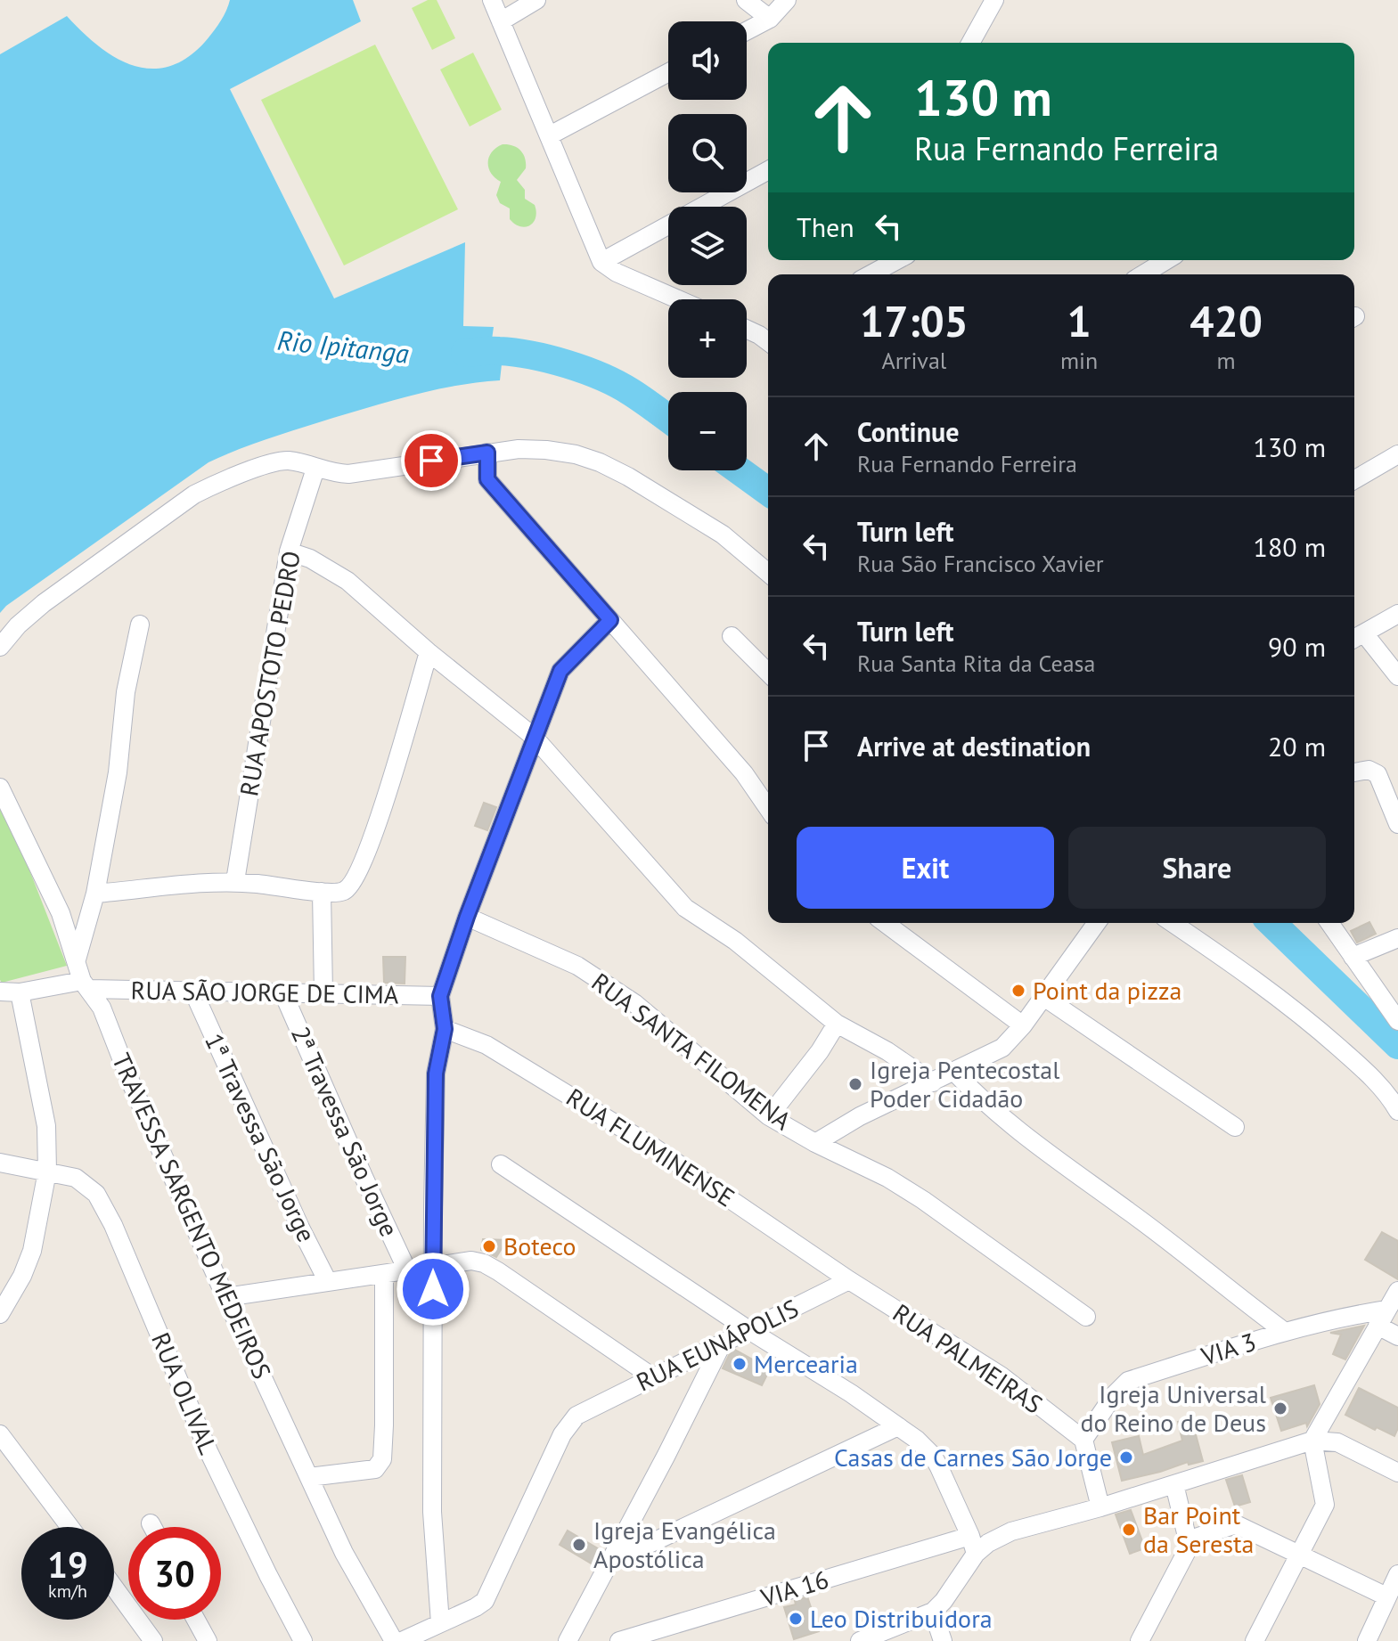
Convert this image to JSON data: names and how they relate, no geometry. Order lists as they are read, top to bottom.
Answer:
{
  "streets": {
    "street": [
      "RUA APOSTOTO PEDRO",
      "RUA SÃO JORGE DE CIMA",
      "RUA SANTA FILOMENA",
      "2ª Travessa São Jorge",
      "1ª Travessa São Jorge",
      "RUA FLUMINENSE",
      "TRAVESSA SARGENTO MEDEIROS",
      "RUA EUNÁPOLIS",
      "VIA 3",
      "RUA PALMEIRAS",
      "RUA OLIVAL",
      "VIA 16"
    ]
  },
  "crossings": [
    ["RUA SÃO JORGE DE CIMA", "2ª Travessa São Jorge"],
    ["RUA SÃO JORGE DE CIMA", "1ª Travessa São Jorge"],
    ["RUA SÃO JORGE DE CIMA", "TRAVESSA SARGENTO MEDEIROS"],
    ["RUA FLUMINENSE", "RUA EUNÁPOLIS"],
    ["RUA FLUMINENSE", "RUA PALMEIRAS"],
    ["RUA EUNÁPOLIS", "RUA PALMEIRAS"],
    ["VIA 3", "RUA PALMEIRAS"]
  ],
  "water": ["Rio Ipitanga"],
  "places": [
    "Point da pizza",
    "Igreja Pentecostal Poder Cidadão",
    "Boteco",
    "Mercearia",
    "Igreja Universal do Reino de Deus",
    "Casas de Carnes São Jorge",
    "Bar Point da Seresta",
    "Igreja Evangélica Apostólica",
    "Leo Distribuidora"
  ],
  "page": {
    "map_buttons": ["+", "−"],
    "turn": ["130 m", "Rua Fernando Ferreira"],
    "then": "Then",
    "eta": [
      "17:05",
      "Arrival",
      "1",
      "min",
      "420",
      "m"
    ],
    "list": [
      {
        "name": "Continue",
        "note": "Rua Fernando Ferreira",
        "value": "130 m"
      },
      {
        "name": "Turn left",
        "note": "Rua São Francisco Xavier",
        "value": "180 m"
      },
      {
        "name": "Turn left",
        "note": "Rua Santa Rita da Ceasa",
        "value": "90 m"
      },
      {
        "name": "Arrive at destination",
        "value": "20 m"
      }
    ],
    "buttons": ["Exit", "Share"],
    "speed": "19 km/h",
    "limit": "30"
  }
}
